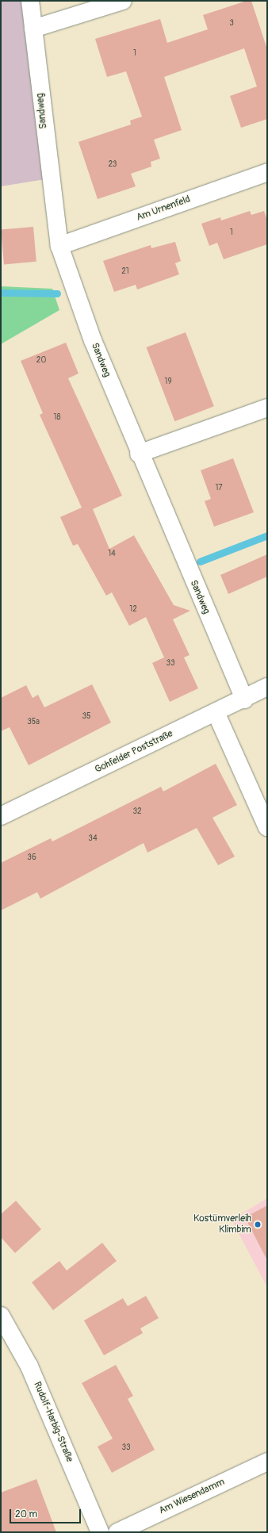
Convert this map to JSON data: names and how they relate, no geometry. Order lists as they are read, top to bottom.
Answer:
{
  "streets": {
    "street": [
      "Sandweg",
      "Am Urnenfeld",
      "Gohfelder Poststraße",
      "Rudolf-Harbig-Straße",
      "Am Wiesendamm"
    ]
  },
  "crossings": [
    ["Sandweg", "Am Urnenfeld"],
    ["Sandweg", "Gohfelder Poststraße"]
  ],
  "places": ["Kostümverleih Klimbim"],
  "house_numbers": [
    "3",
    "1",
    "23",
    "1",
    "21",
    "20",
    "19",
    "18",
    "17",
    "14",
    "12",
    "33",
    "35",
    "35a",
    "32",
    "34",
    "36",
    "33"
  ],
  "scale_bar": "20 m"
}
